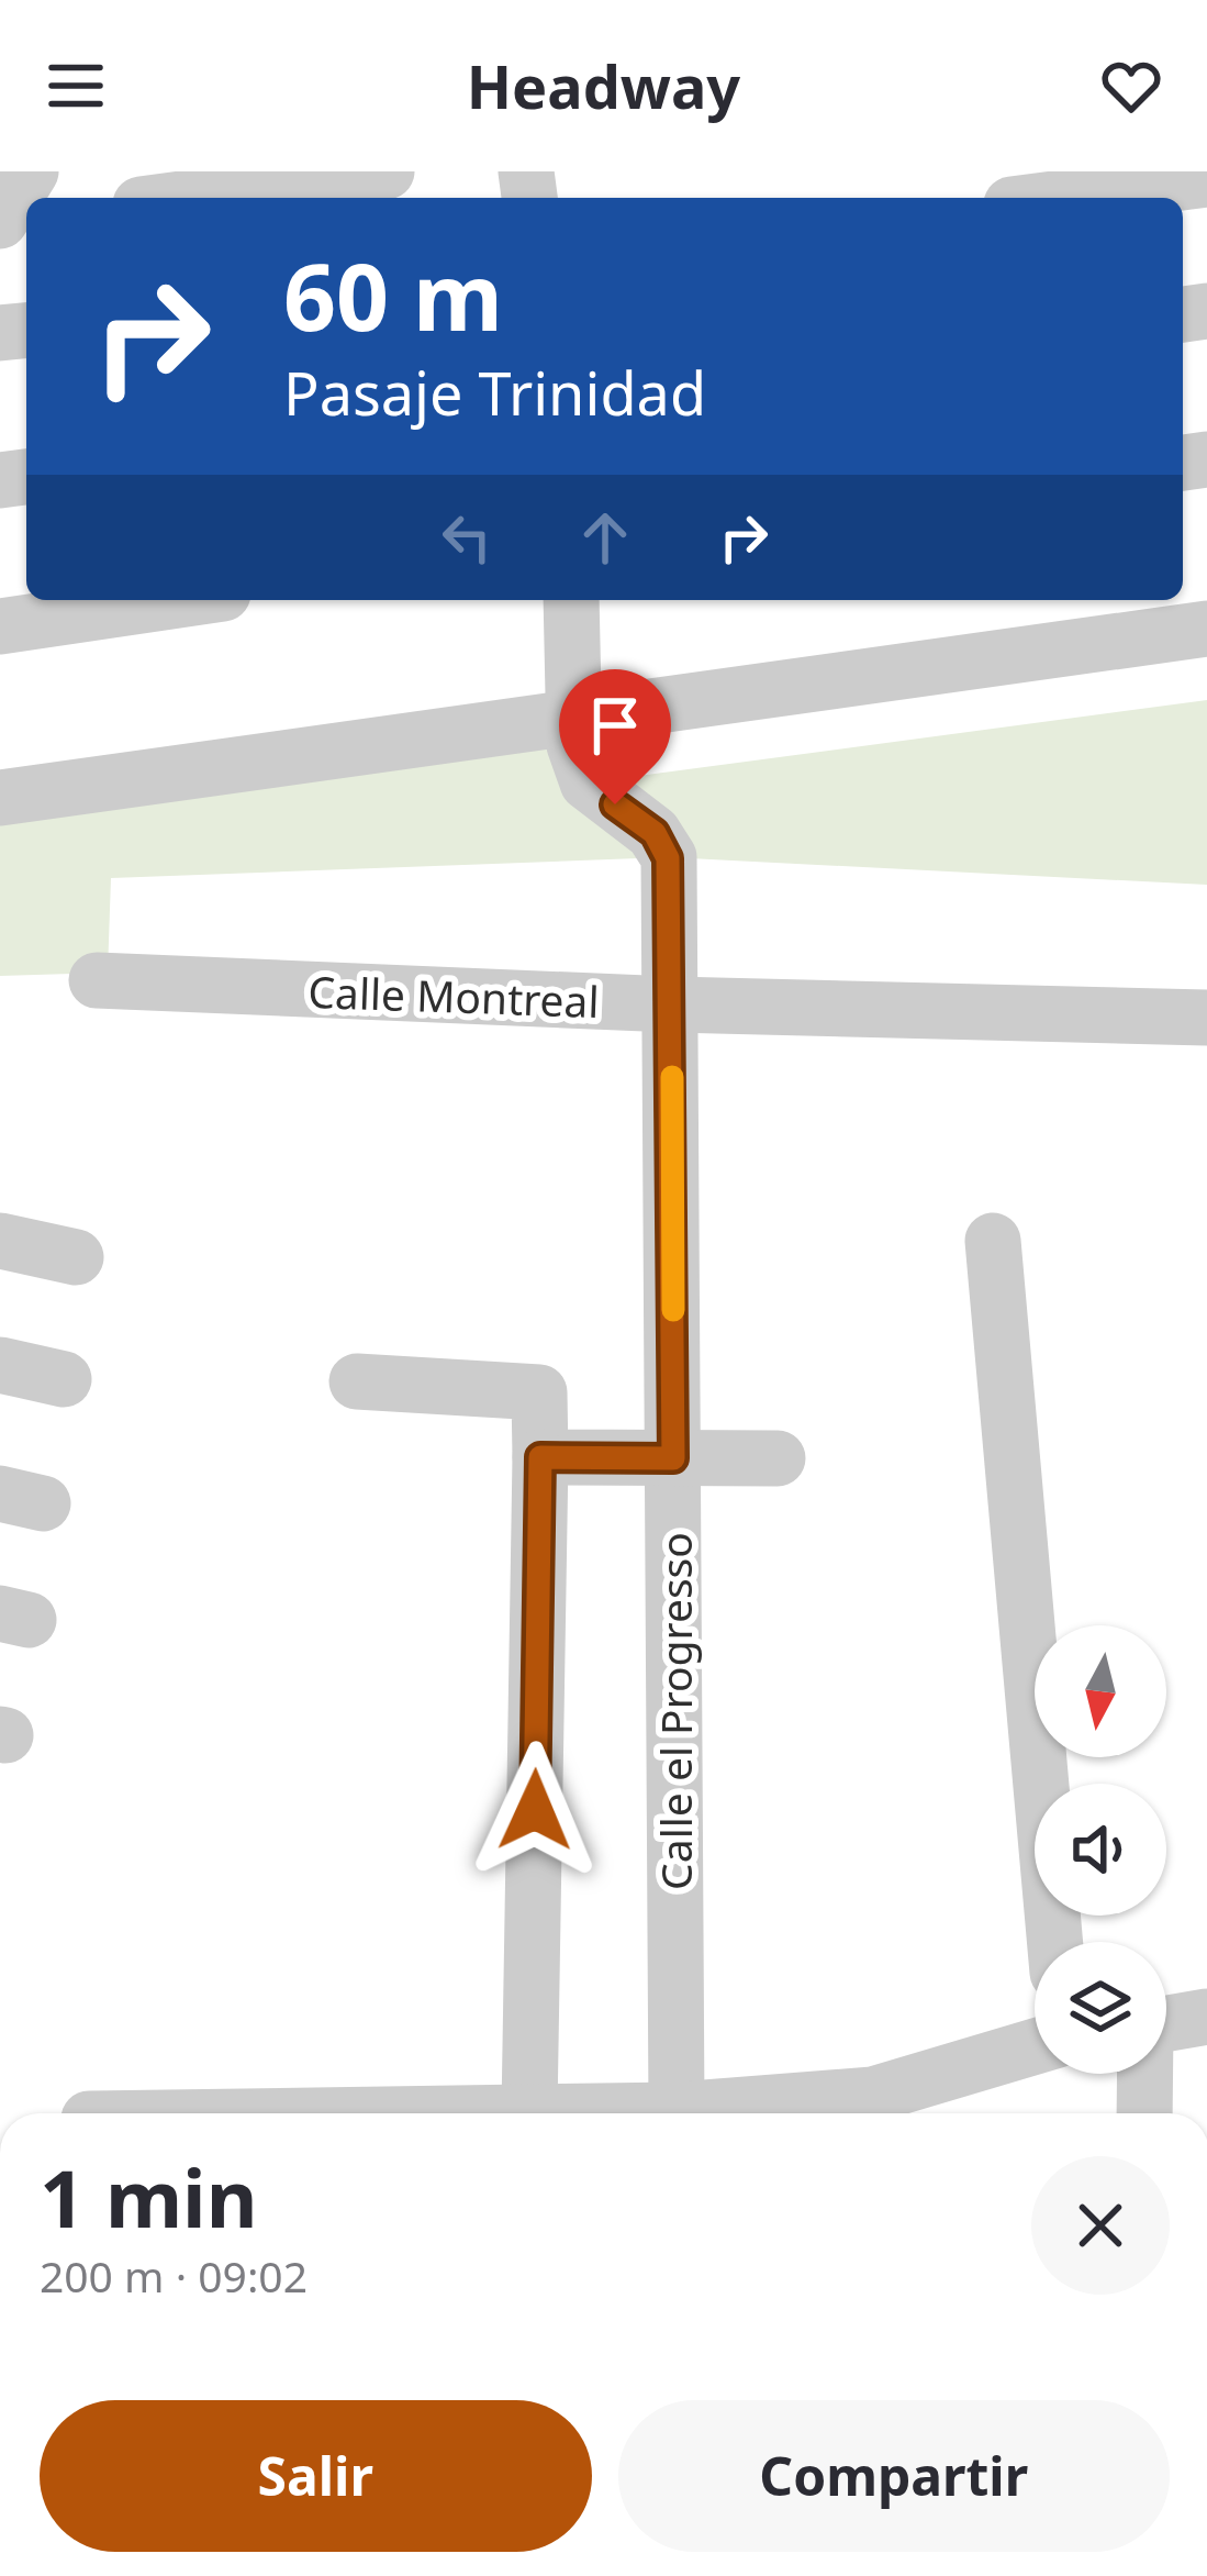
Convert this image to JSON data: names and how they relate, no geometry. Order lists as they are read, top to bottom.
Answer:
{
  "streets": {
    "street": ["Calle Montreal", "Calle el Progresso"]
  },
  "crossings": [
    ["Calle Montreal", "Calle el Progresso"]
  ],
  "north": "bottom",
  "page": {
    "header": "Headway",
    "turn": ["60 m", "Pasaje Trinidad"],
    "heading": ["1 min", "200 m · 09:02"],
    "buttons": ["Salir", "Compartir"]
  }
}
